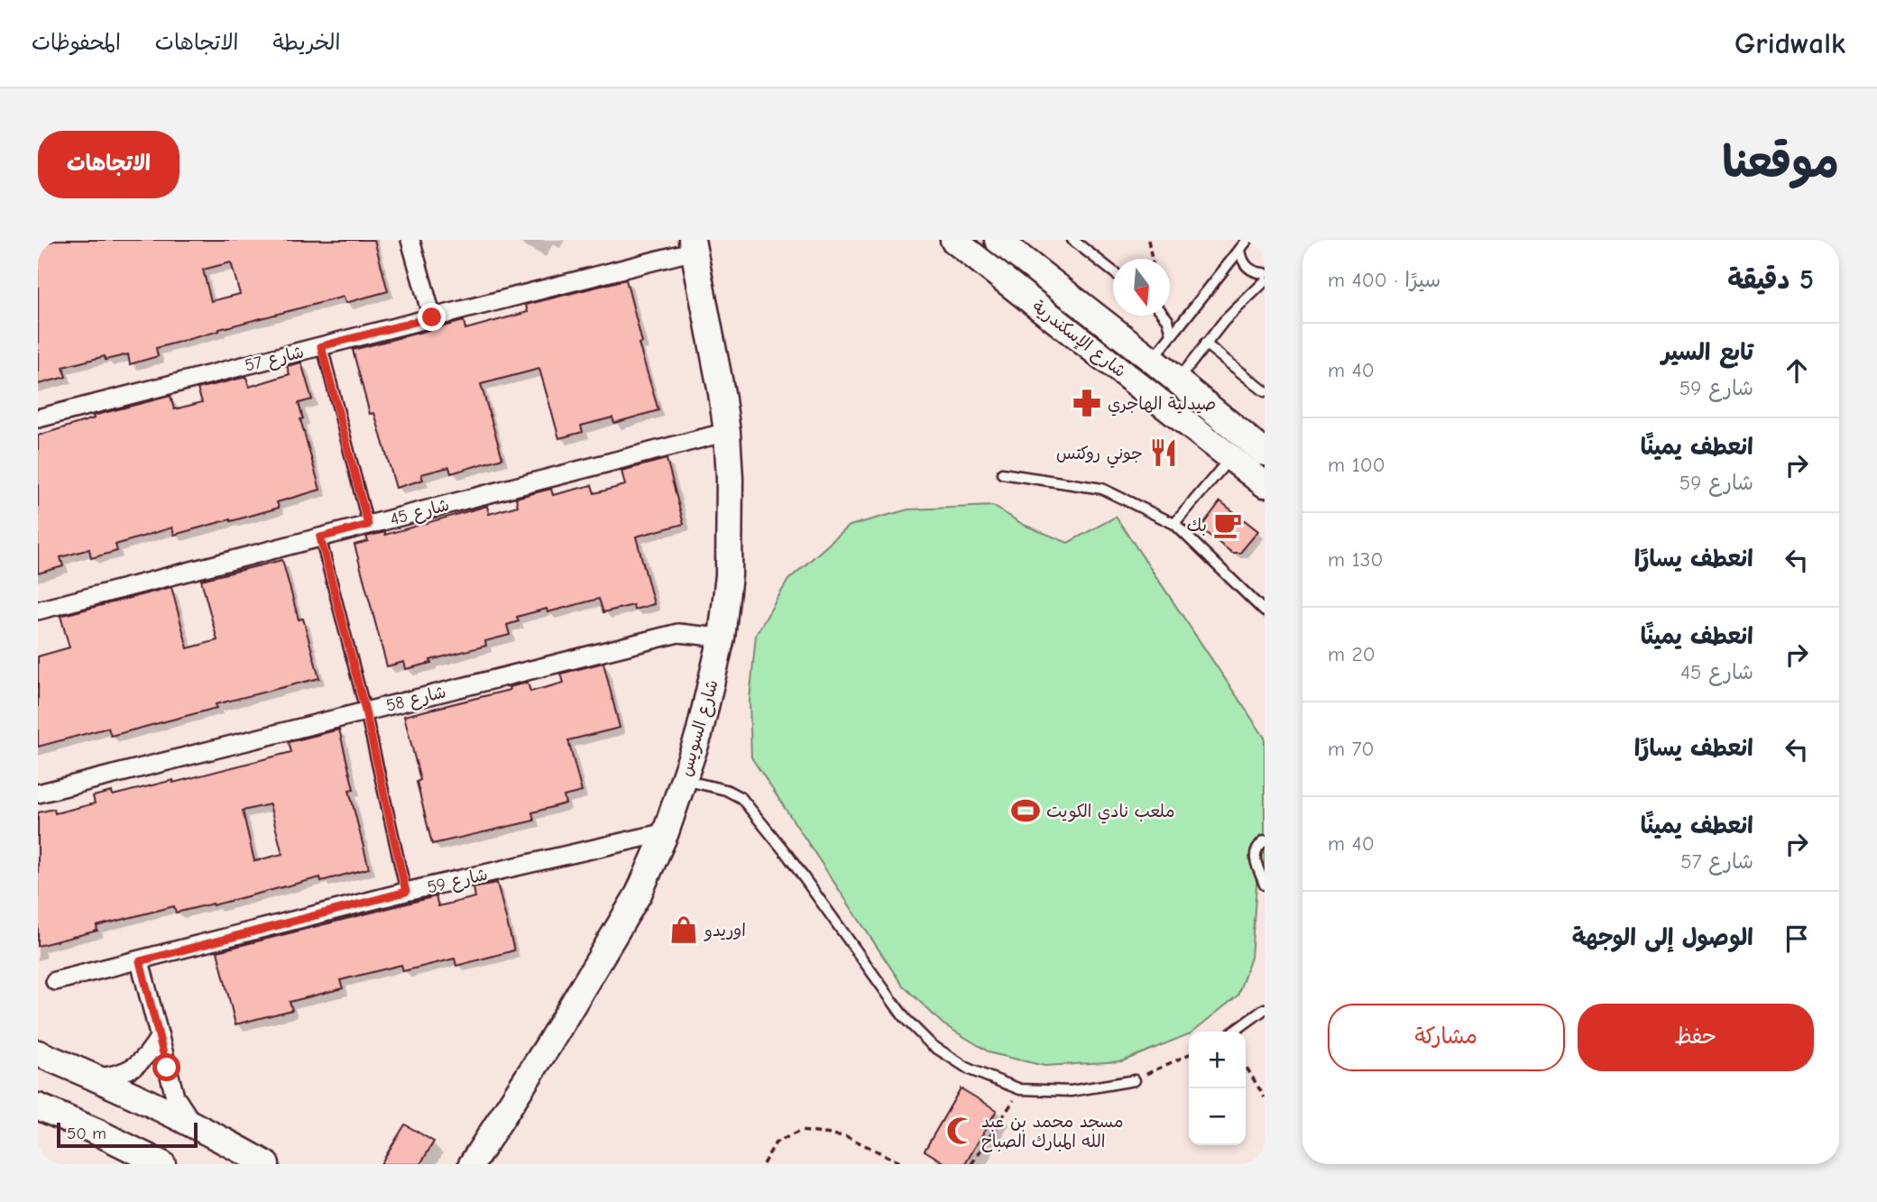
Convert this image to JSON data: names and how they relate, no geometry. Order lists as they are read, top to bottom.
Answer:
{
  "streets": {
    "street": [
      "شارع الإسكندرية",
      "شارع 57",
      "شارع 45",
      "شارع 58",
      "شارع السويس",
      "شارع 59"
    ]
  },
  "crossings": [
    ["شارع 57", "شارع السويس"],
    ["شارع 45", "شارع السويس"],
    ["شارع 58", "شارع السويس"],
    ["شارع السويس", "شارع 59"]
  ],
  "places": {
    "pharmacy": ["صيدلية الهاجري"],
    "restaurant": ["جوني روكتس"],
    "cafe": ["بك"],
    "sports": ["ملعب نادي الكويت"],
    "shop": ["اوريدو"],
    "mosque": ["مسجد محمد بن عبد الله المبارك الصباح"]
  },
  "scale_bar": "50 m",
  "north": "bottom",
  "page": {
    "header": "Gridwalk",
    "nav": ["الخريطة", "الاتجاهات", "المحفوظات"],
    "title": "موقعنا",
    "buttons": [
      "الاتجاهات",
      ["حفظ", "مشاركة"]
    ],
    "heading": ["5 دقيقة", "سيرًا · 400 m"],
    "list": [
      ["تابع السير", "شارع 59", "40 m"],
      ["انعطف يمينًا", "شارع 59", "100 m"],
      ["انعطف يسارًا", "130 m"],
      ["انعطف يمينًا", "شارع 45", "20 m"],
      ["انعطف يسارًا", "70 m"],
      ["انعطف يمينًا", "شارع 57", "40 m"],
      "الوصول إلى الوجهة"
    ],
    "map_buttons": ["+", "−"],
    "scale": "50 m"
  }
}
